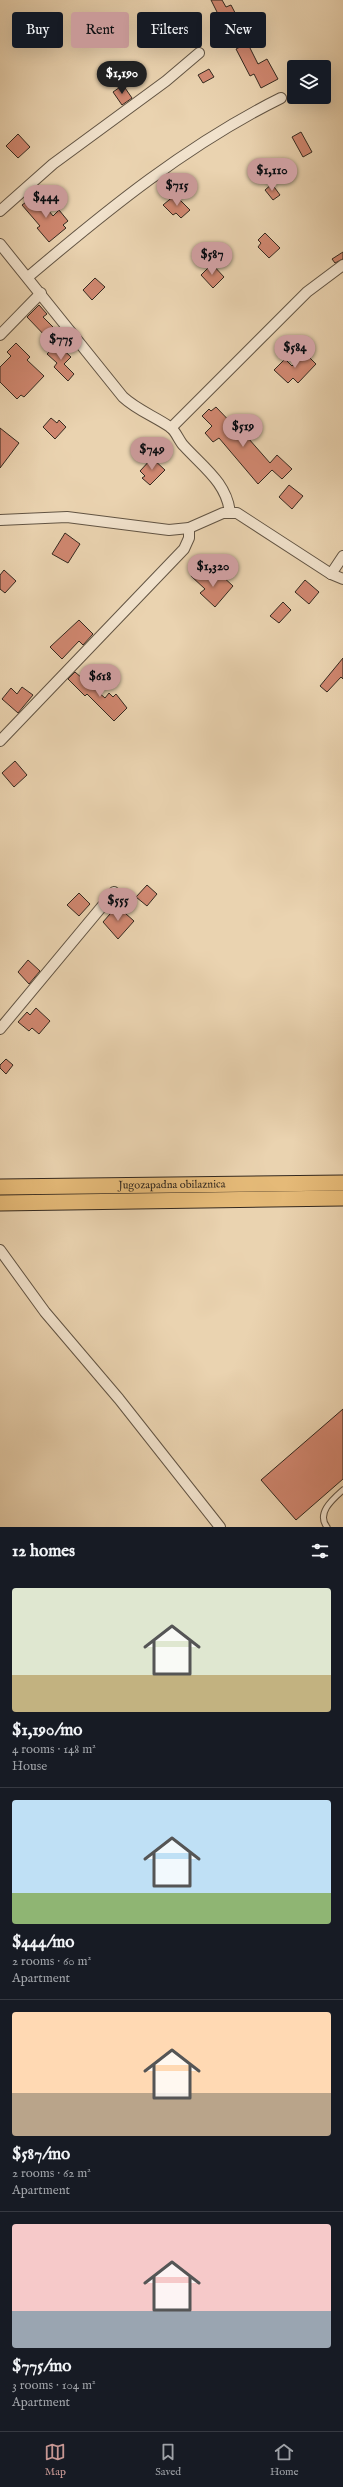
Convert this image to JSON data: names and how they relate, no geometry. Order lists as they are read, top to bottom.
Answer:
{
  "streets": {
    "main road": ["Jugozapadna obilaznica"]
  },
  "page": {
    "chip": [
      "Buy",
      "Rent",
      "Filters",
      "New"
    ],
    "price": [
      "$1,190",
      "$1,110",
      "$715",
      "$444",
      "$587",
      "$775",
      "$584",
      "$519",
      "$749",
      "$1,320",
      "$618",
      "$555"
    ],
    "heading": "12 homes",
    "list": [
      {
        "name": "$1,190/mo",
        "note": "4 rooms · 148 m² · House"
      },
      {
        "name": "$444/mo",
        "note": "2 rooms · 60 m² · Apartment"
      },
      {
        "name": "$587/mo",
        "note": "2 rooms · 62 m² · Apartment"
      },
      {
        "name": "$775/mo",
        "note": "3 rooms · 104 m² · Apartment"
      }
    ],
    "tabs": ["Map", "Saved", "Home"]
  }
}
